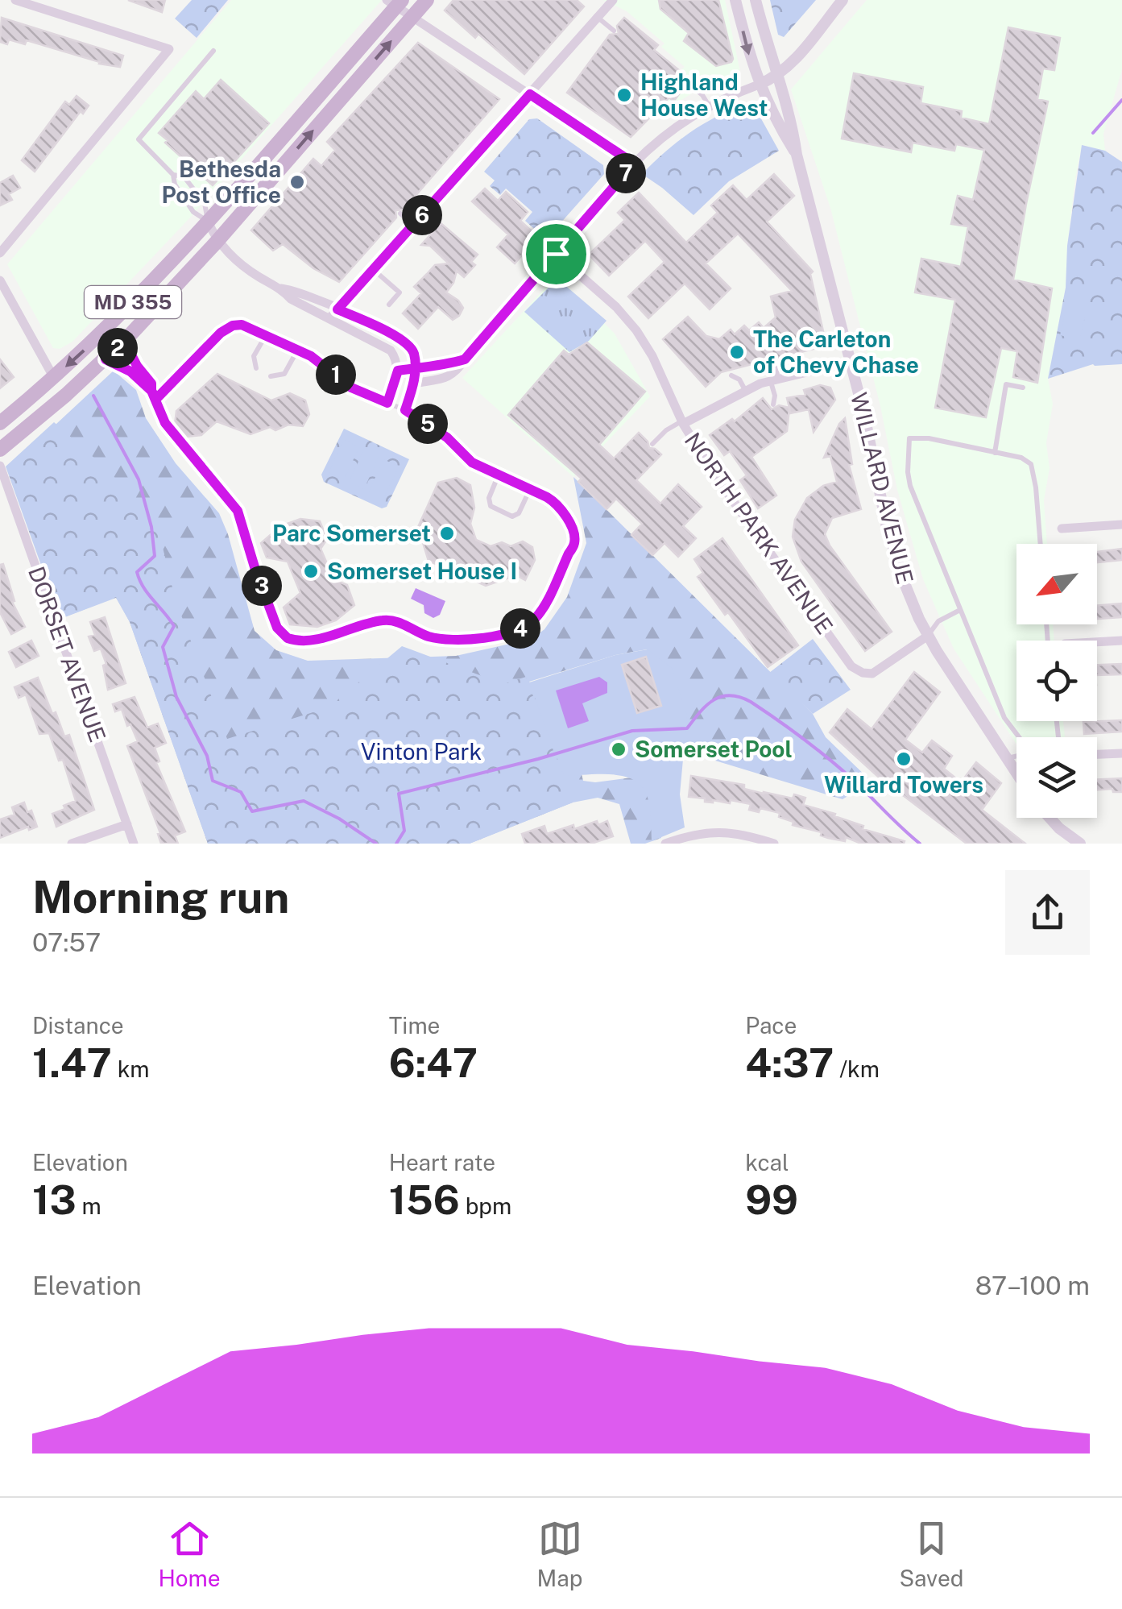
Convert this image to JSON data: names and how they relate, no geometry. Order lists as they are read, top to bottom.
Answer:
{
  "streets": {
    "main road": ["MD 355"],
    "street": ["WILLARD AVENUE", "NORTH PARK AVENUE", "DORSET AVENUE"]
  },
  "crossings": [
    ["WILLARD AVENUE", "NORTH PARK AVENUE"]
  ],
  "parks": ["Vinton Park"],
  "places": [
    "Highland House West",
    "Bethesda Post Office",
    "The Carleton of Chevy Chase",
    "Parc Somerset",
    "Somerset House I",
    "Somerset Pool",
    "Willard Towers"
  ],
  "north": "bottom left",
  "page": {
    "pins": [
      "7",
      "6",
      "2",
      "1",
      "5",
      "3",
      "4"
    ],
    "heading": ["Morning run", "07:57"],
    "stats": [
      ["Distance", "1.47 km"],
      ["Time", "6:47"],
      ["Pace", "4:37 /km"],
      ["Elevation", "13 m"],
      ["Heart rate", "156 bpm"],
      ["kcal", "99"]
    ],
    "chart": ["Elevation", "87–100 m"],
    "tabs": ["Home", "Map", "Saved"]
  }
}
